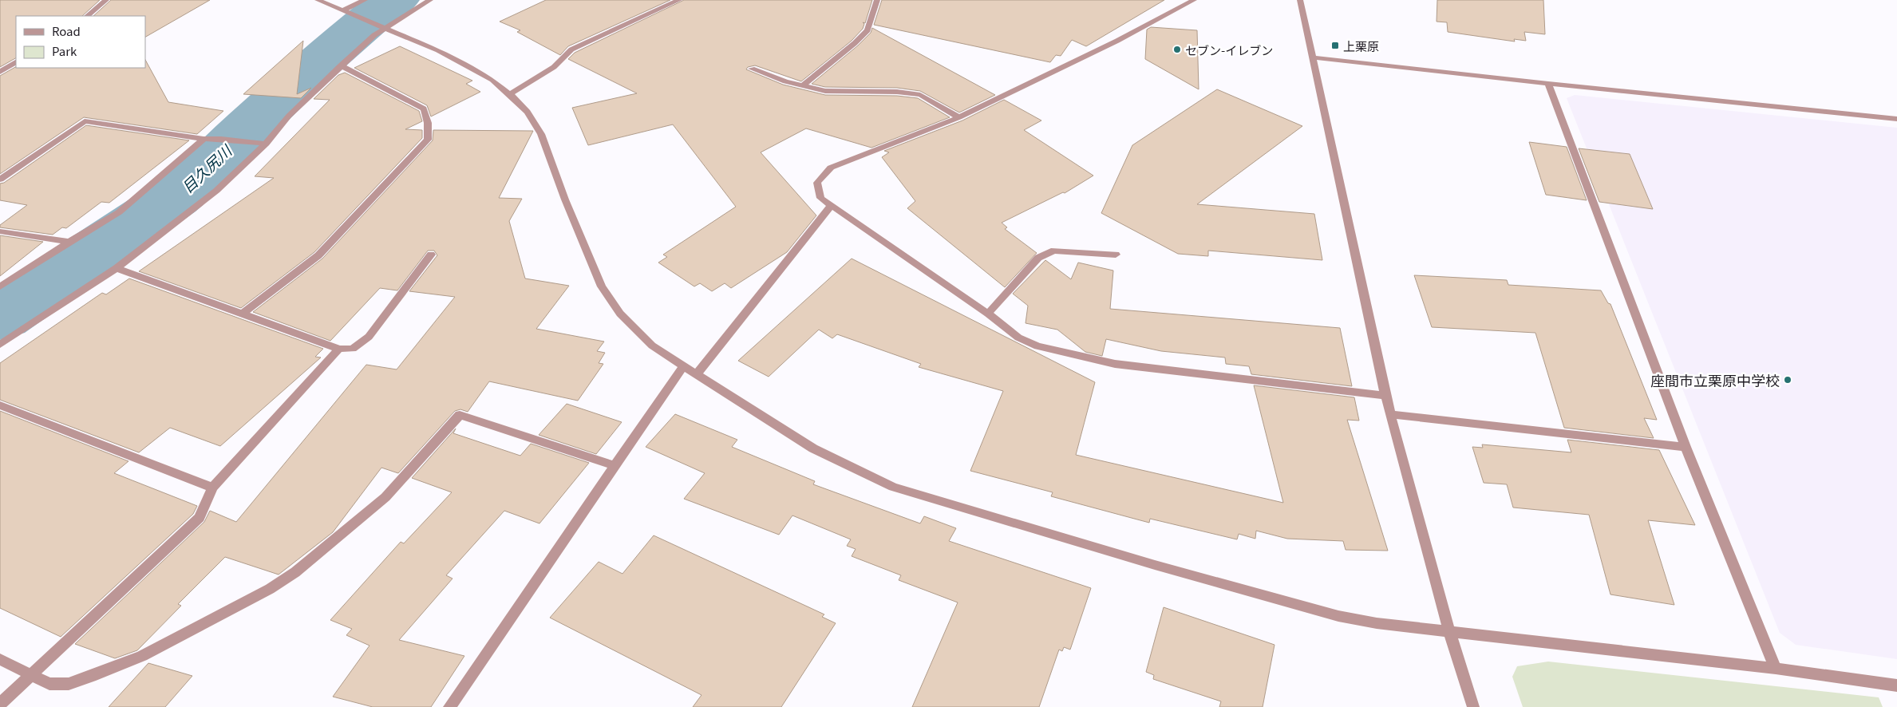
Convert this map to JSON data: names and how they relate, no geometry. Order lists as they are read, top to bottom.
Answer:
{
  "water": ["目久尻川"],
  "places": {
    "transit": ["上栗原"],
    "other": ["セブン-イレブン", "座間市立栗原中学校"]
  },
  "legend": ["Road", "Park"]
}
